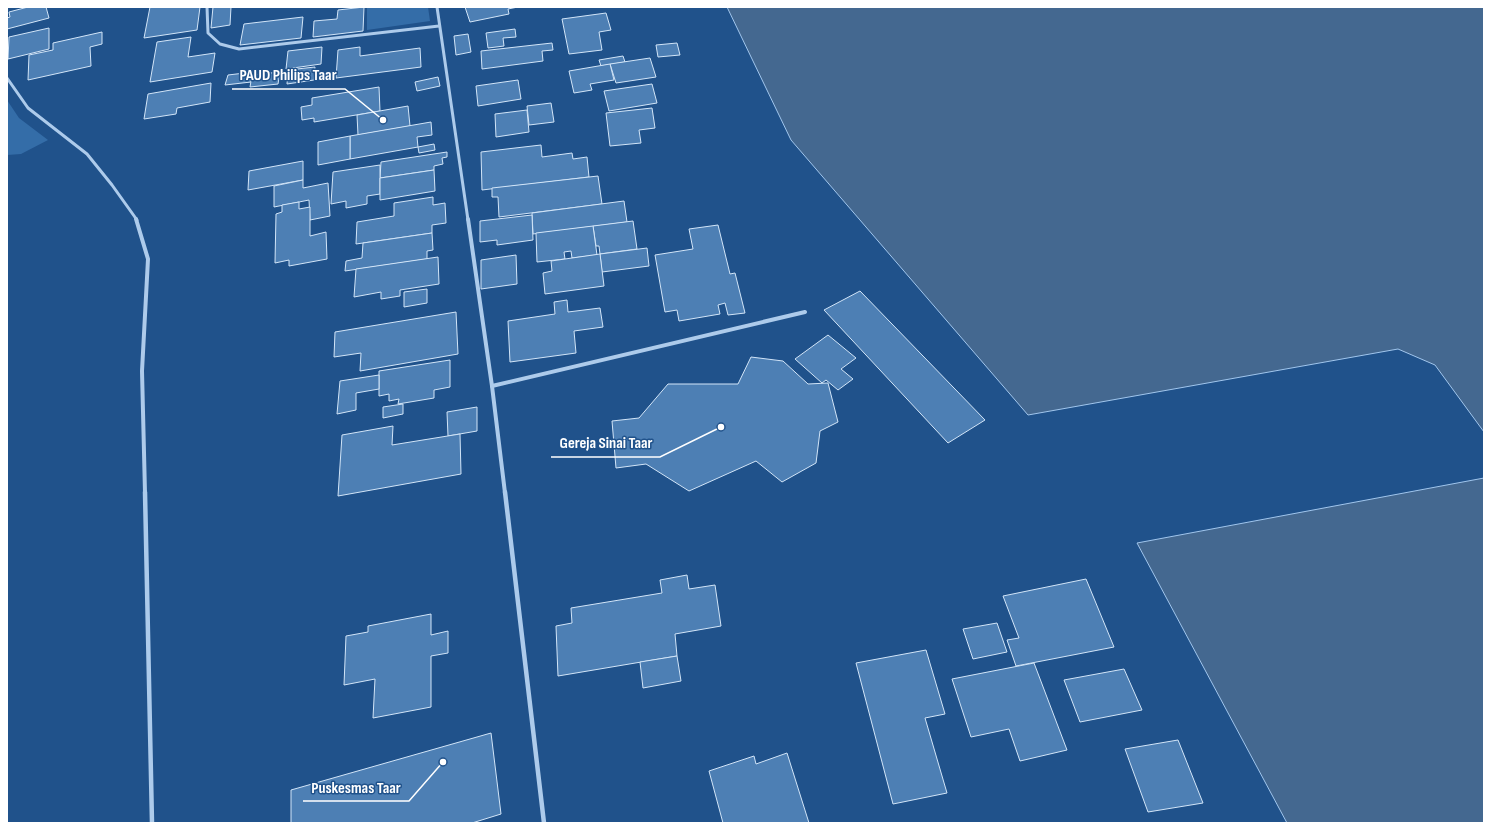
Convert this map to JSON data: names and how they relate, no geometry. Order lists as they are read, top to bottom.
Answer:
{
  "places": ["PAUD Philips Taar", "Gereja Sinai Taar", "Puskesmas Taar"]
}
